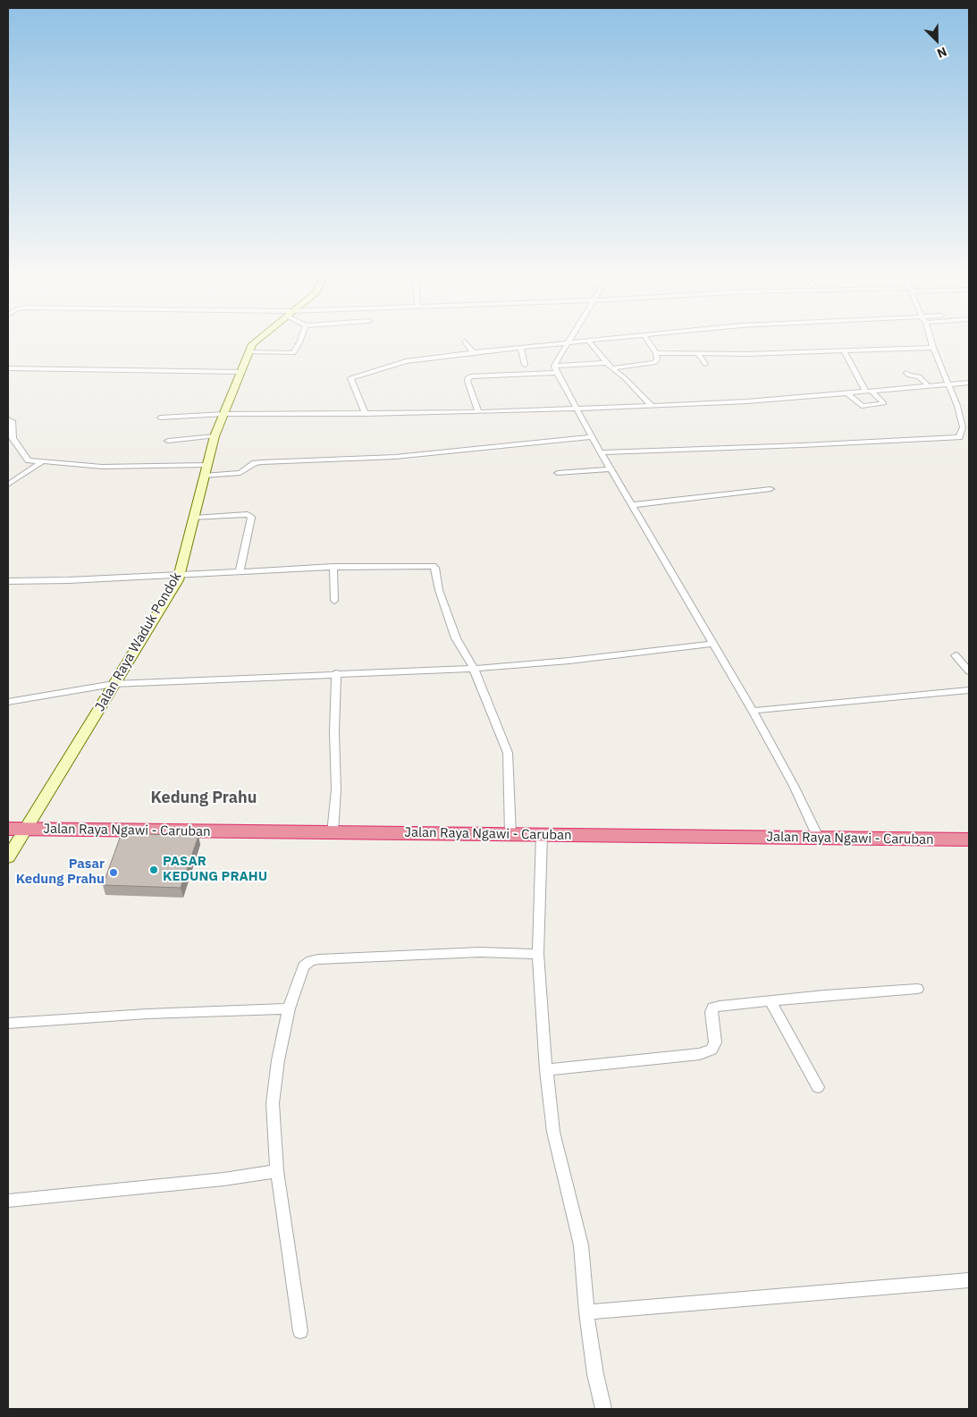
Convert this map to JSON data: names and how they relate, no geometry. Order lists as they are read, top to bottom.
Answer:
{
  "streets": {
    "highway": ["Jalan Raya Ngawi - Caruban"],
    "street": ["Jalan Raya Waduk Pondok"]
  },
  "crossings": [
    ["Jalan Raya Waduk Pondok", "Jalan Raya Ngawi - Caruban"]
  ],
  "districts": ["Kedung Prahu"],
  "places": ["PASAR KEDUNG PRAHU", "Pasar Kedung Prahu"],
  "north": "bottom right"
}
